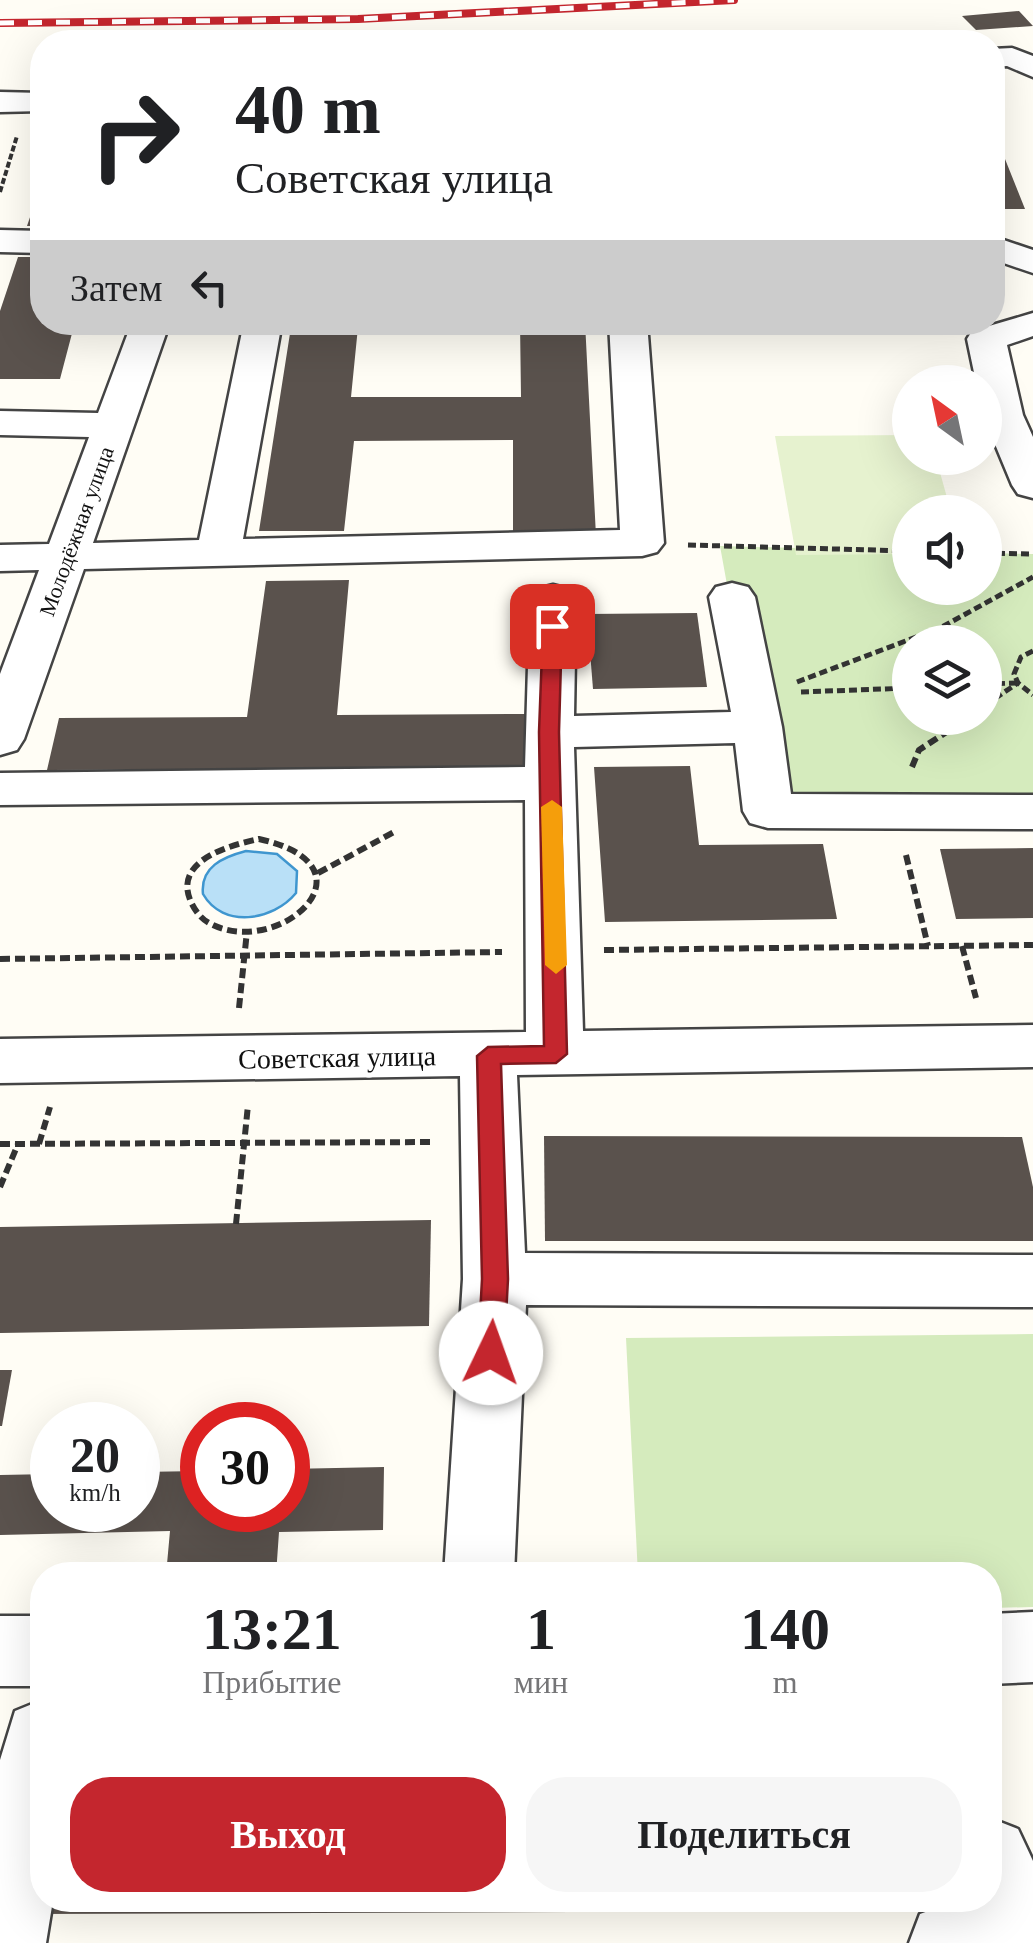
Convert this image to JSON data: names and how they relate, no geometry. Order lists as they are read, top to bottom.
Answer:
{
  "streets": {
    "street": ["Молодёжная улица", "Советская улица"]
  },
  "north": "top left",
  "page": {
    "turn": ["40 m", "Советская улица"],
    "then": "Затем",
    "speed": "20 km/h",
    "limit": "30",
    "eta": [
      "13:21",
      "Прибытие",
      "1",
      "мин",
      "140",
      "m"
    ],
    "buttons": ["Выход", "Поделиться"]
  }
}
